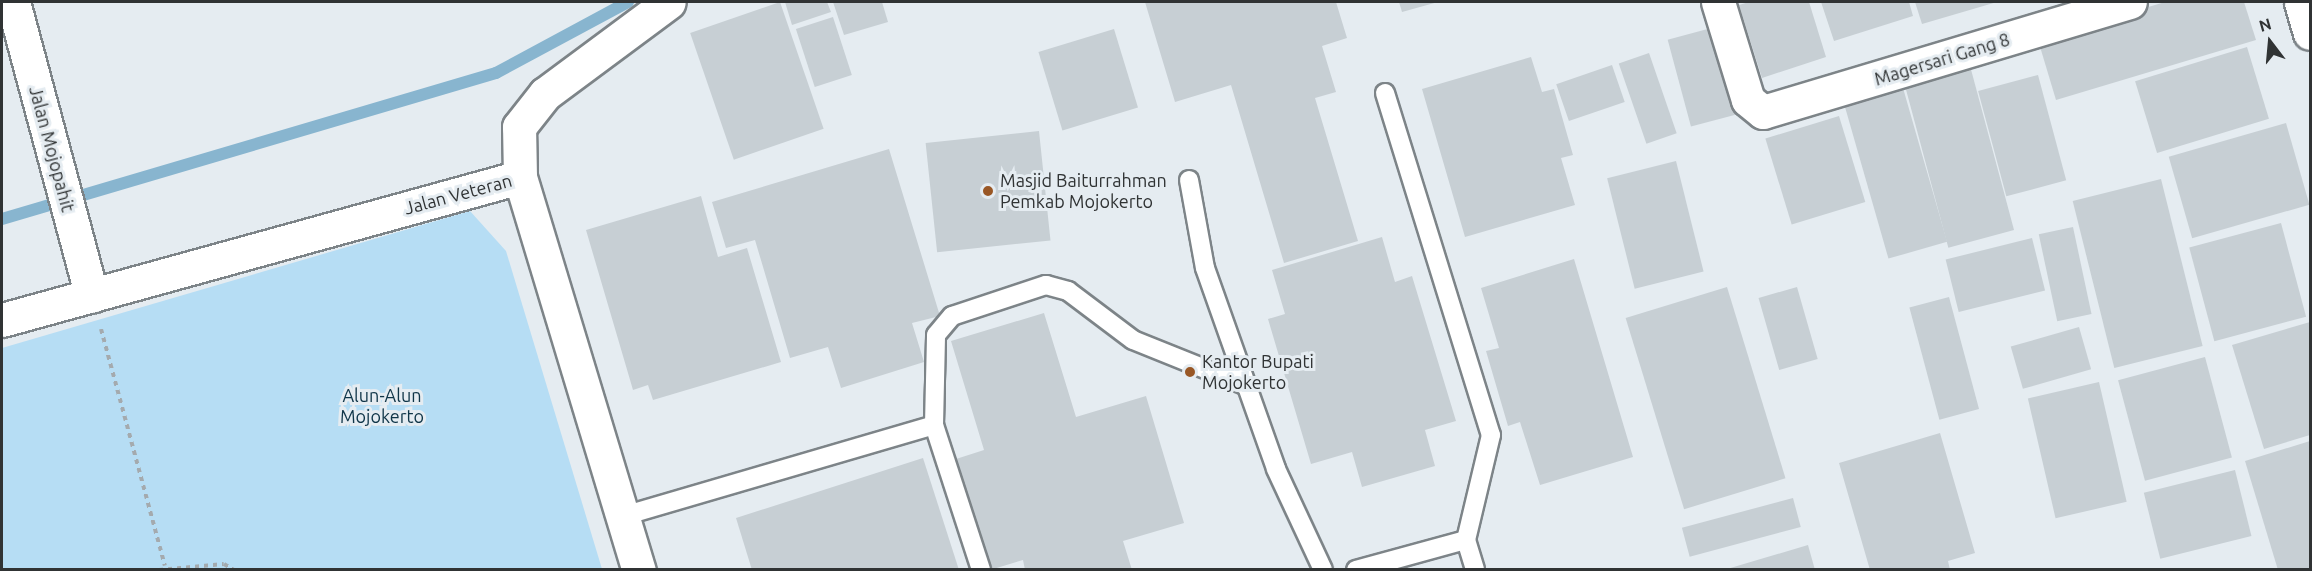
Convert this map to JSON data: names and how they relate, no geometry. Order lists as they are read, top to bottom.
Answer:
{
  "streets": {
    "street": ["Magersari Gang 8", "Jalan Mojopahit", "Jalan Veteran"]
  },
  "crossings": [
    ["Jalan Mojopahit", "Jalan Veteran"]
  ],
  "parks": ["Alun-Alun Mojokerto"],
  "places": ["Masjid Baiturrahman Pemkab Mojokerto", "Kantor Bupati Mojokerto"],
  "north": "top"
}
